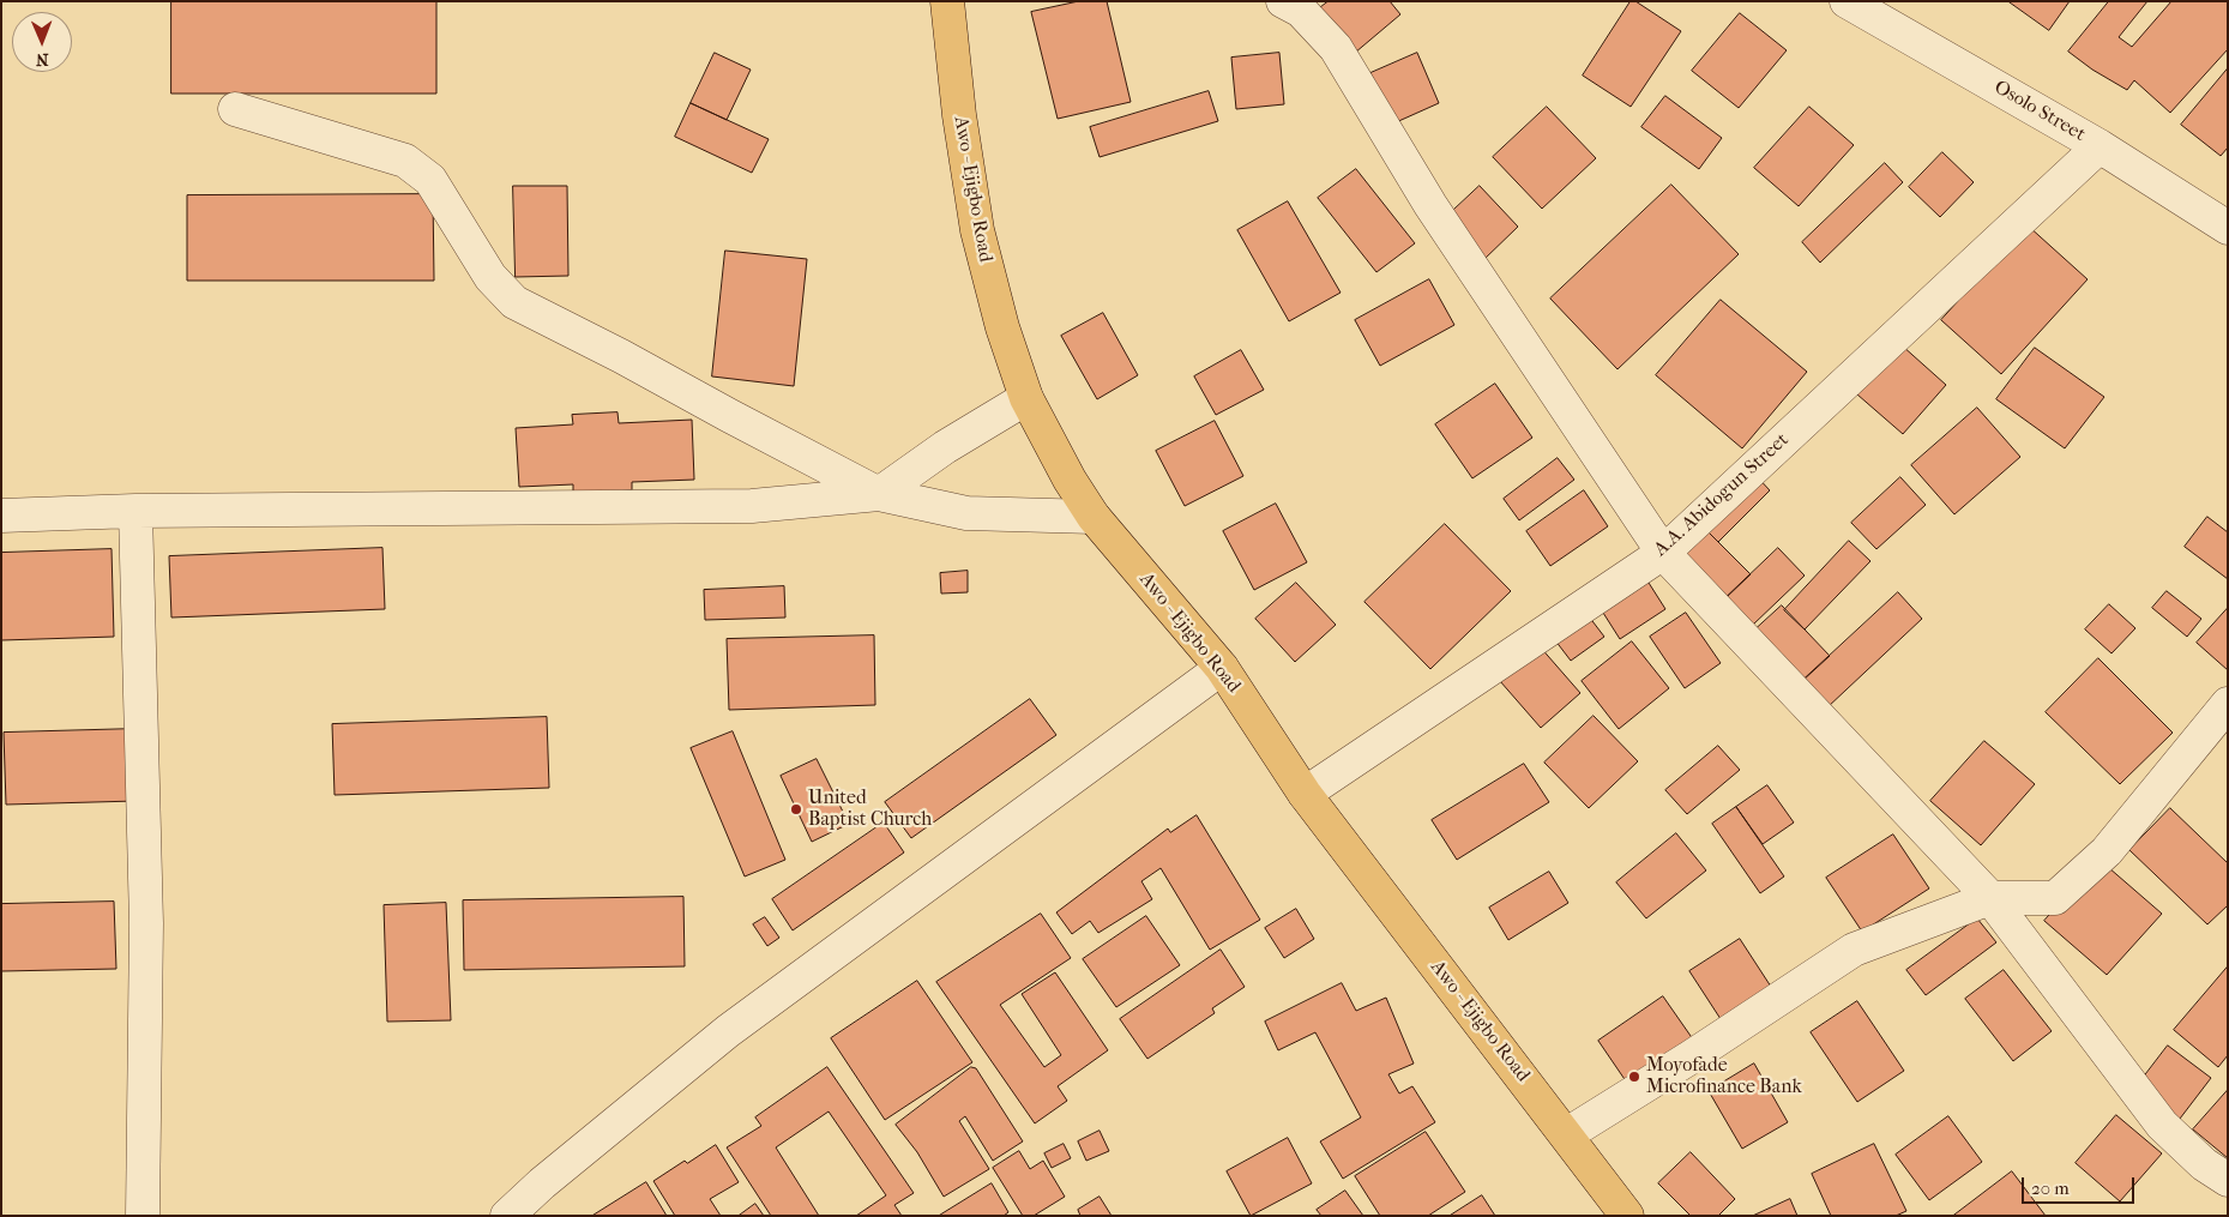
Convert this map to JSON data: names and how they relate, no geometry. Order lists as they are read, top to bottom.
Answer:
{
  "streets": {
    "main road": ["Awo - Ejigbo Road"],
    "street": ["Osolo Street", "A.A. Abidogun Street"]
  },
  "crossings": [
    ["Osolo Street", "A.A. Abidogun Street"],
    ["Awo - Ejigbo Road", "A.A. Abidogun Street"]
  ],
  "places": ["United Baptist Church", "Moyofade Microfinance Bank"],
  "scale_bar": "20 m",
  "north": "bottom"
}
